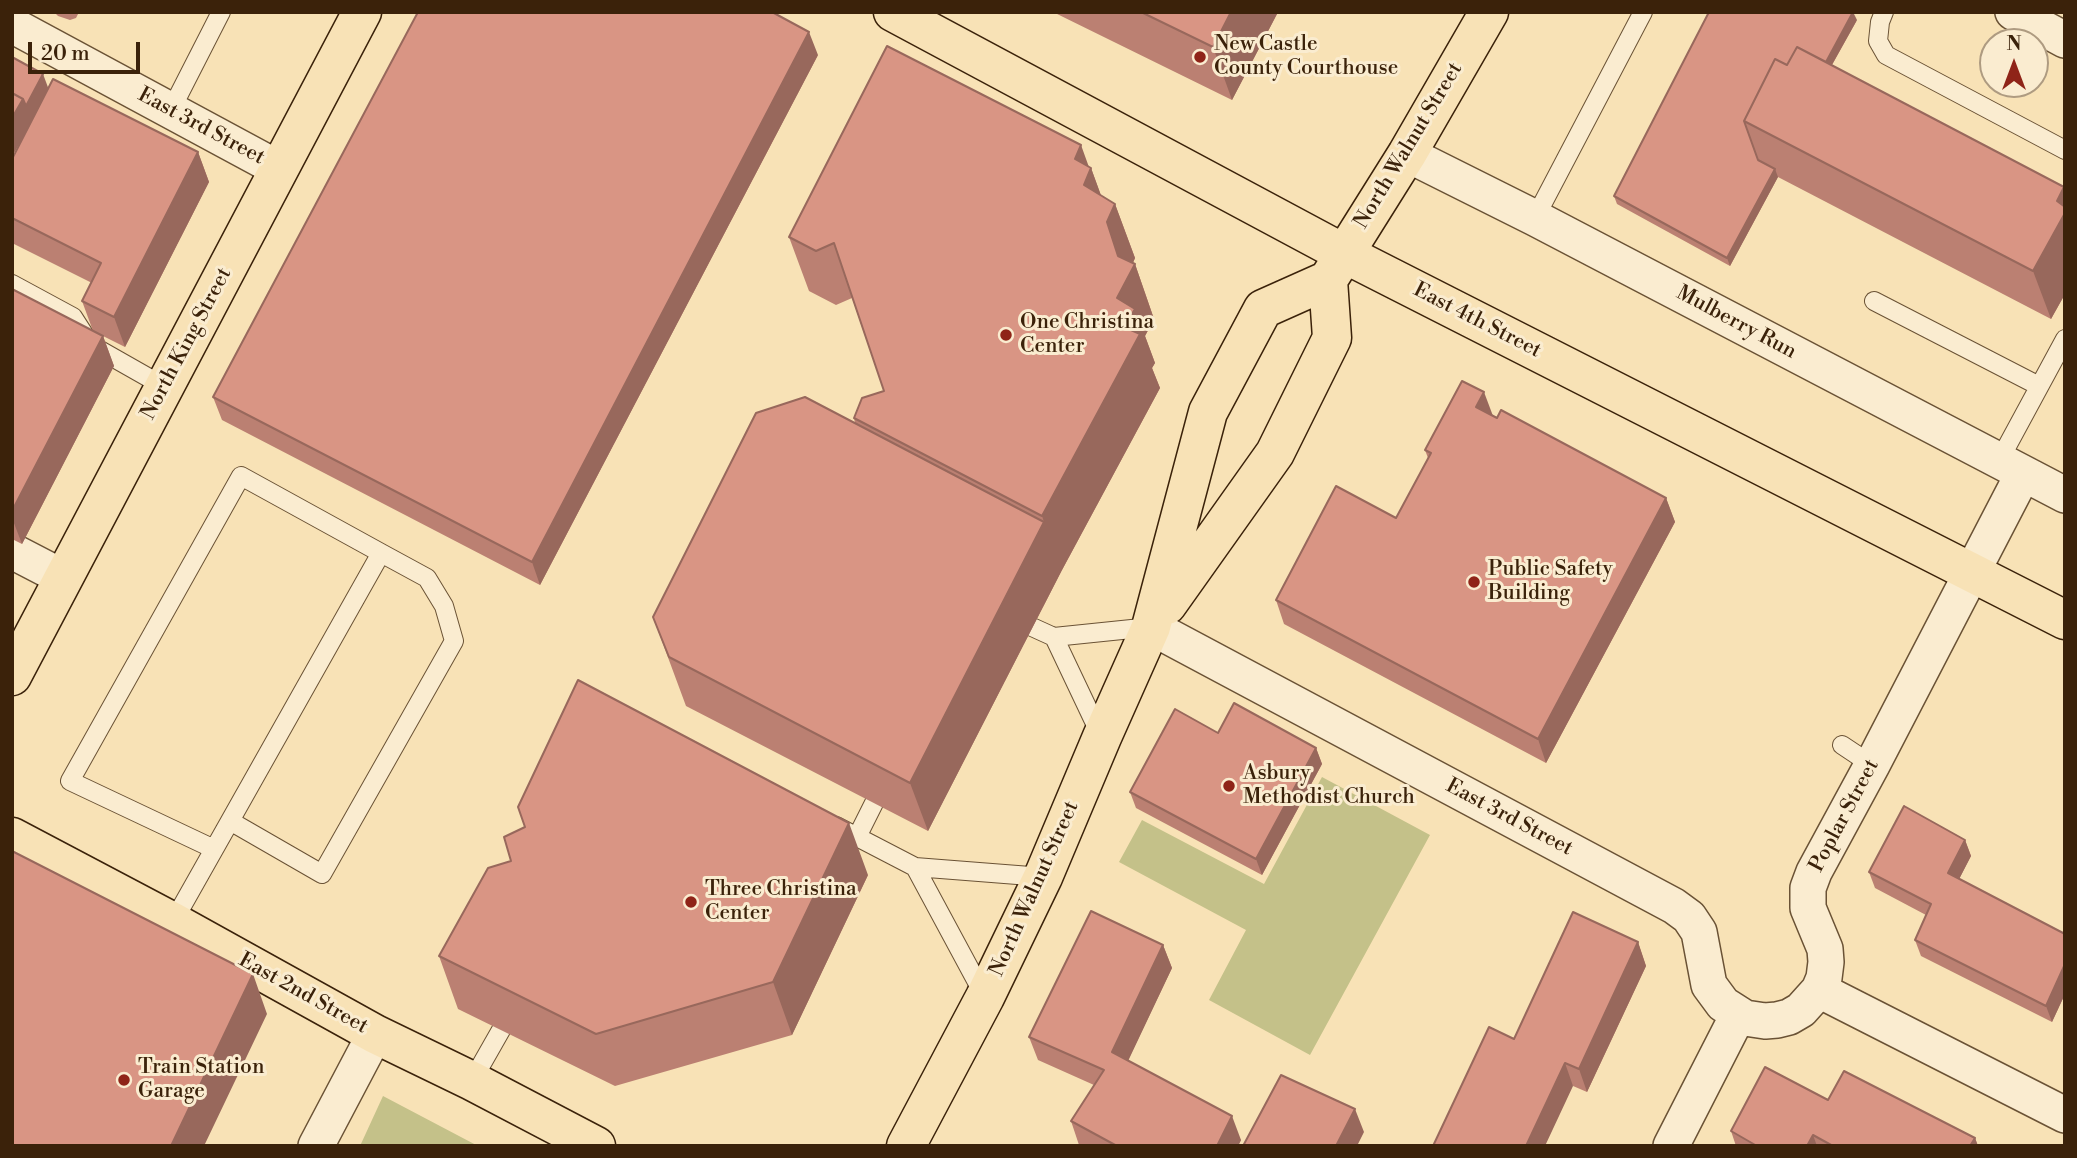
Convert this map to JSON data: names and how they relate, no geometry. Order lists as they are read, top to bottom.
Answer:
{
  "streets": {
    "main road": [
      "North Walnut Street",
      "East 4th Street",
      "North King Street",
      "East 2nd Street"
    ],
    "street": ["East 3rd Street", "Mulberry Run", "Poplar Street"]
  },
  "crossings": [
    ["East 3rd Street", "North Walnut Street"],
    ["East 3rd Street", "North King Street"],
    ["North Walnut Street", "East 4th Street"],
    ["North Walnut Street", "Mulberry Run"],
    ["East 4th Street", "Poplar Street"],
    ["Mulberry Run", "Poplar Street"]
  ],
  "places": [
    "New Castle County Courthouse",
    "One Christina Center",
    "Public Safety Building",
    "Asbury Methodist Church",
    "Three Christina Center",
    "Train Station Garage"
  ],
  "scale_bar": "20 m",
  "north": "top"
}
